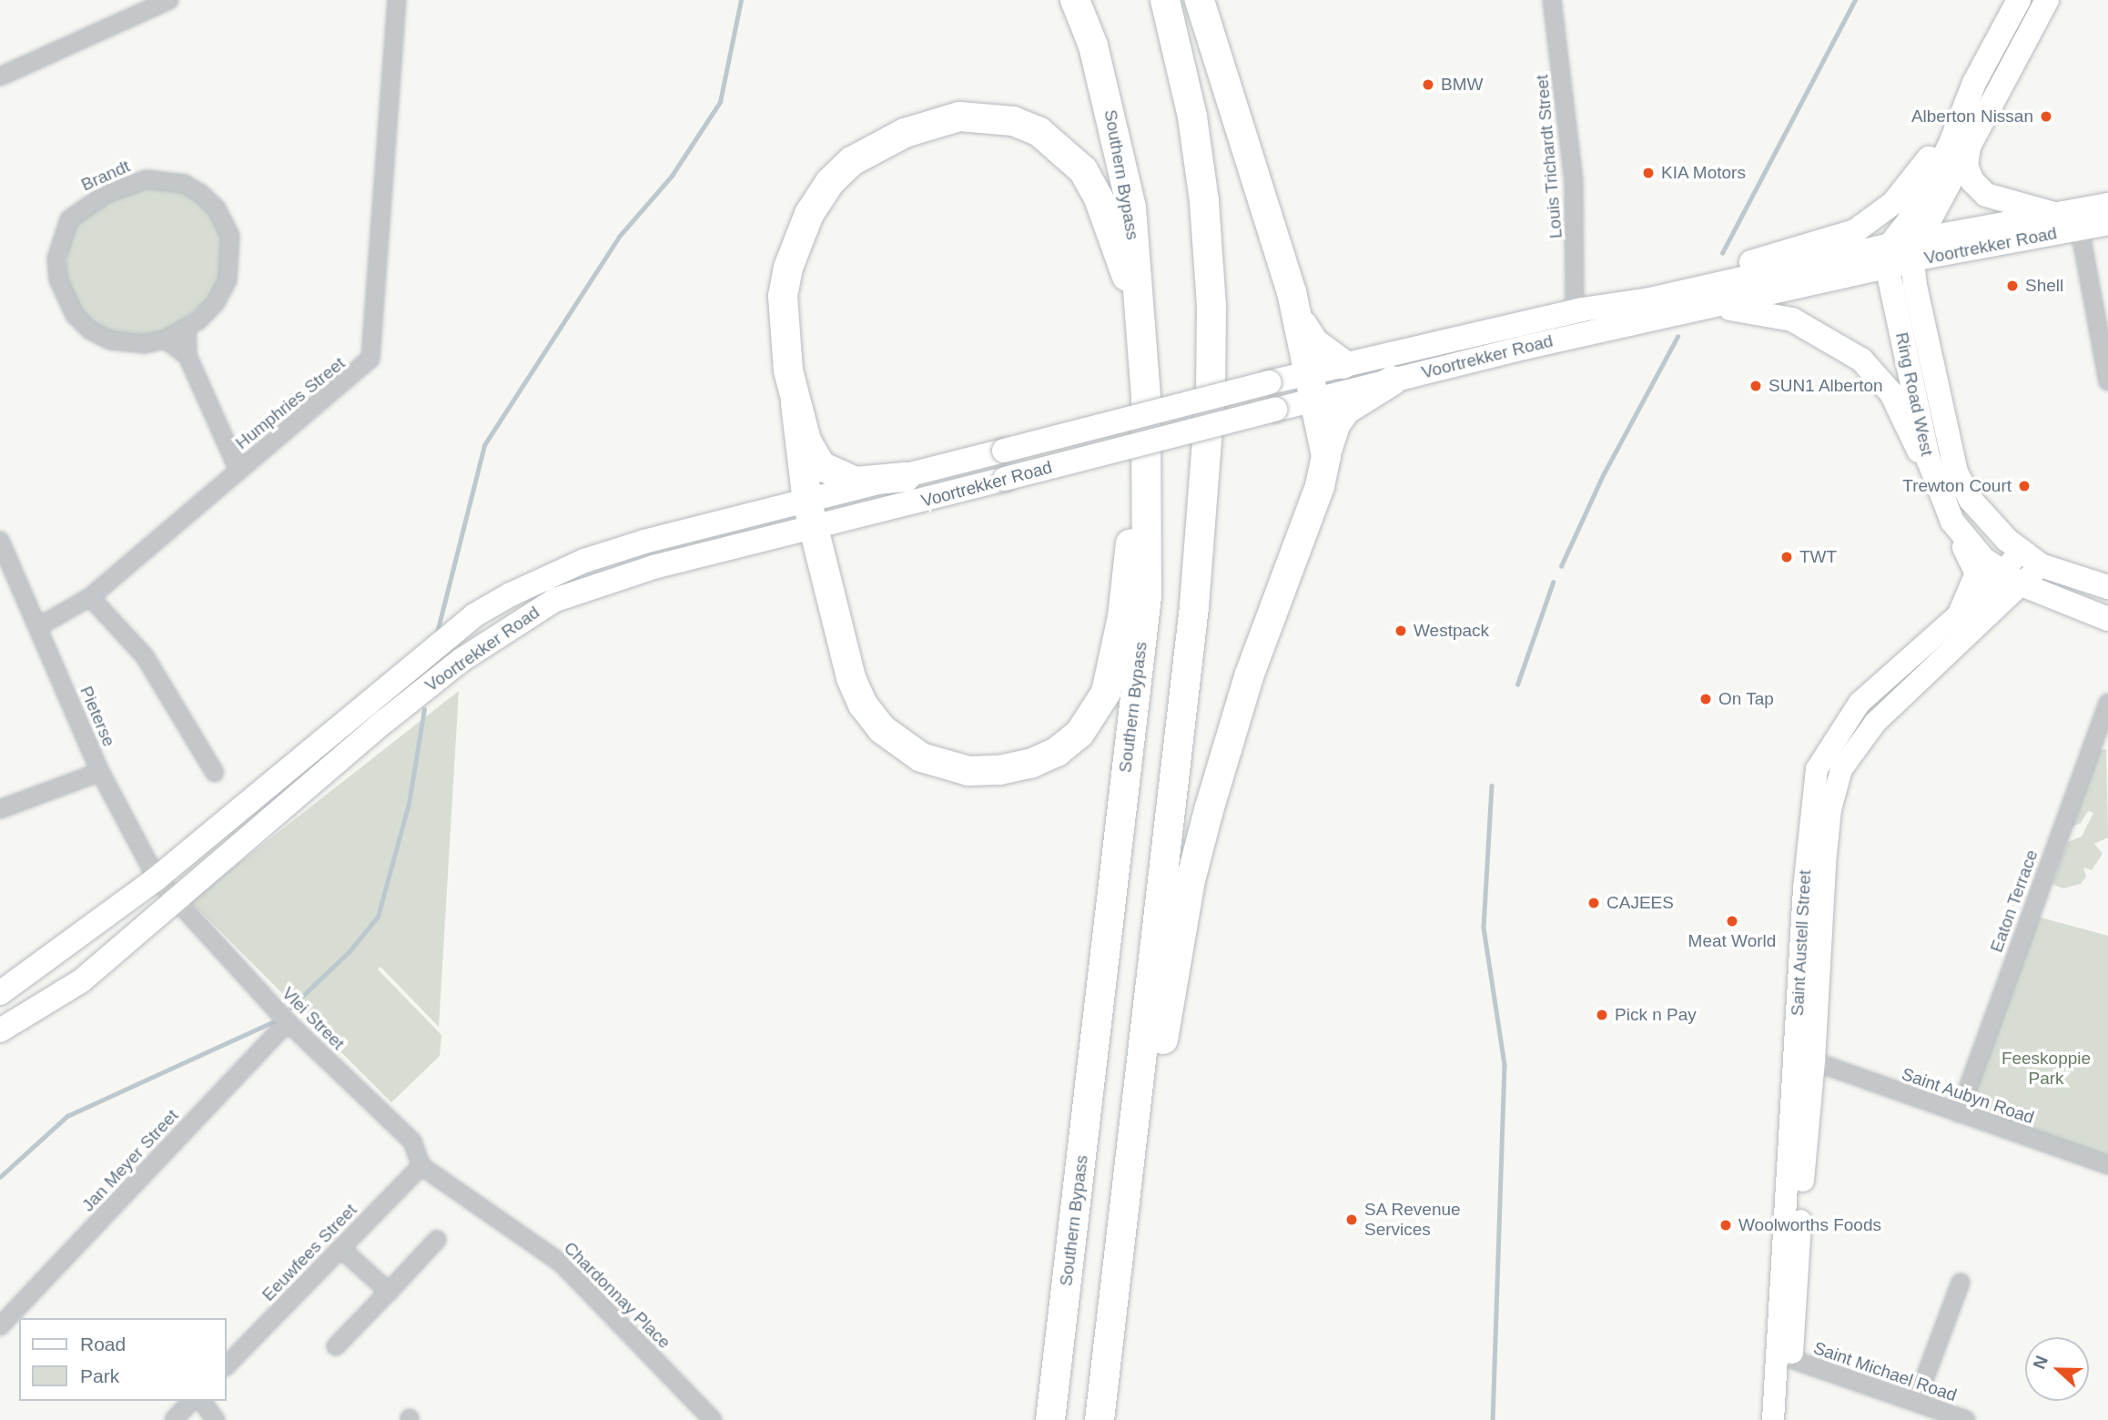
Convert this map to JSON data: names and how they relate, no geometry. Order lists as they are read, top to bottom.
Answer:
{
  "streets": {
    "highway": ["Southern Bypass"],
    "main road": ["Voortrekker Road", "Ring Road West"],
    "street": [
      "Louis Trichardt Street",
      "Brandt",
      "Humphries Street",
      "Pieterse",
      "Eaton Terrace",
      "Saint Austell Street",
      "Vlei Street",
      "Saint Aubyn Road",
      "Jan Meyer Street",
      "Eeuwfees Street",
      "Chardonnay Place",
      "Saint Michael Road"
    ]
  },
  "crossings": [
    ["Louis Trichardt Street", "Voortrekker Road"],
    ["Voortrekker Road", "Ring Road West"],
    ["Voortrekker Road", "Pieterse"],
    ["Voortrekker Road", "Vlei Street"],
    ["Ring Road West", "Saint Austell Street"],
    ["Humphries Street", "Pieterse"],
    ["Pieterse", "Vlei Street"],
    ["Eaton Terrace", "Saint Aubyn Road"],
    ["Saint Austell Street", "Saint Aubyn Road"],
    ["Saint Austell Street", "Saint Michael Road"],
    ["Vlei Street", "Jan Meyer Street"],
    ["Vlei Street", "Eeuwfees Street"],
    ["Vlei Street", "Chardonnay Place"],
    ["Eeuwfees Street", "Chardonnay Place"]
  ],
  "parks": ["Feeskoppie Park"],
  "places": [
    "BMW",
    "Alberton Nissan",
    "KIA Motors",
    "Shell",
    "SUN1 Alberton",
    "Trewton Court",
    "TWT",
    "Westpack",
    "On Tap",
    "CAJEES",
    "Meat World",
    "Pick n Pay",
    "SA Revenue Services",
    "Woolworths Foods"
  ],
  "legend": ["Road", "Park"],
  "north": "left"
}
